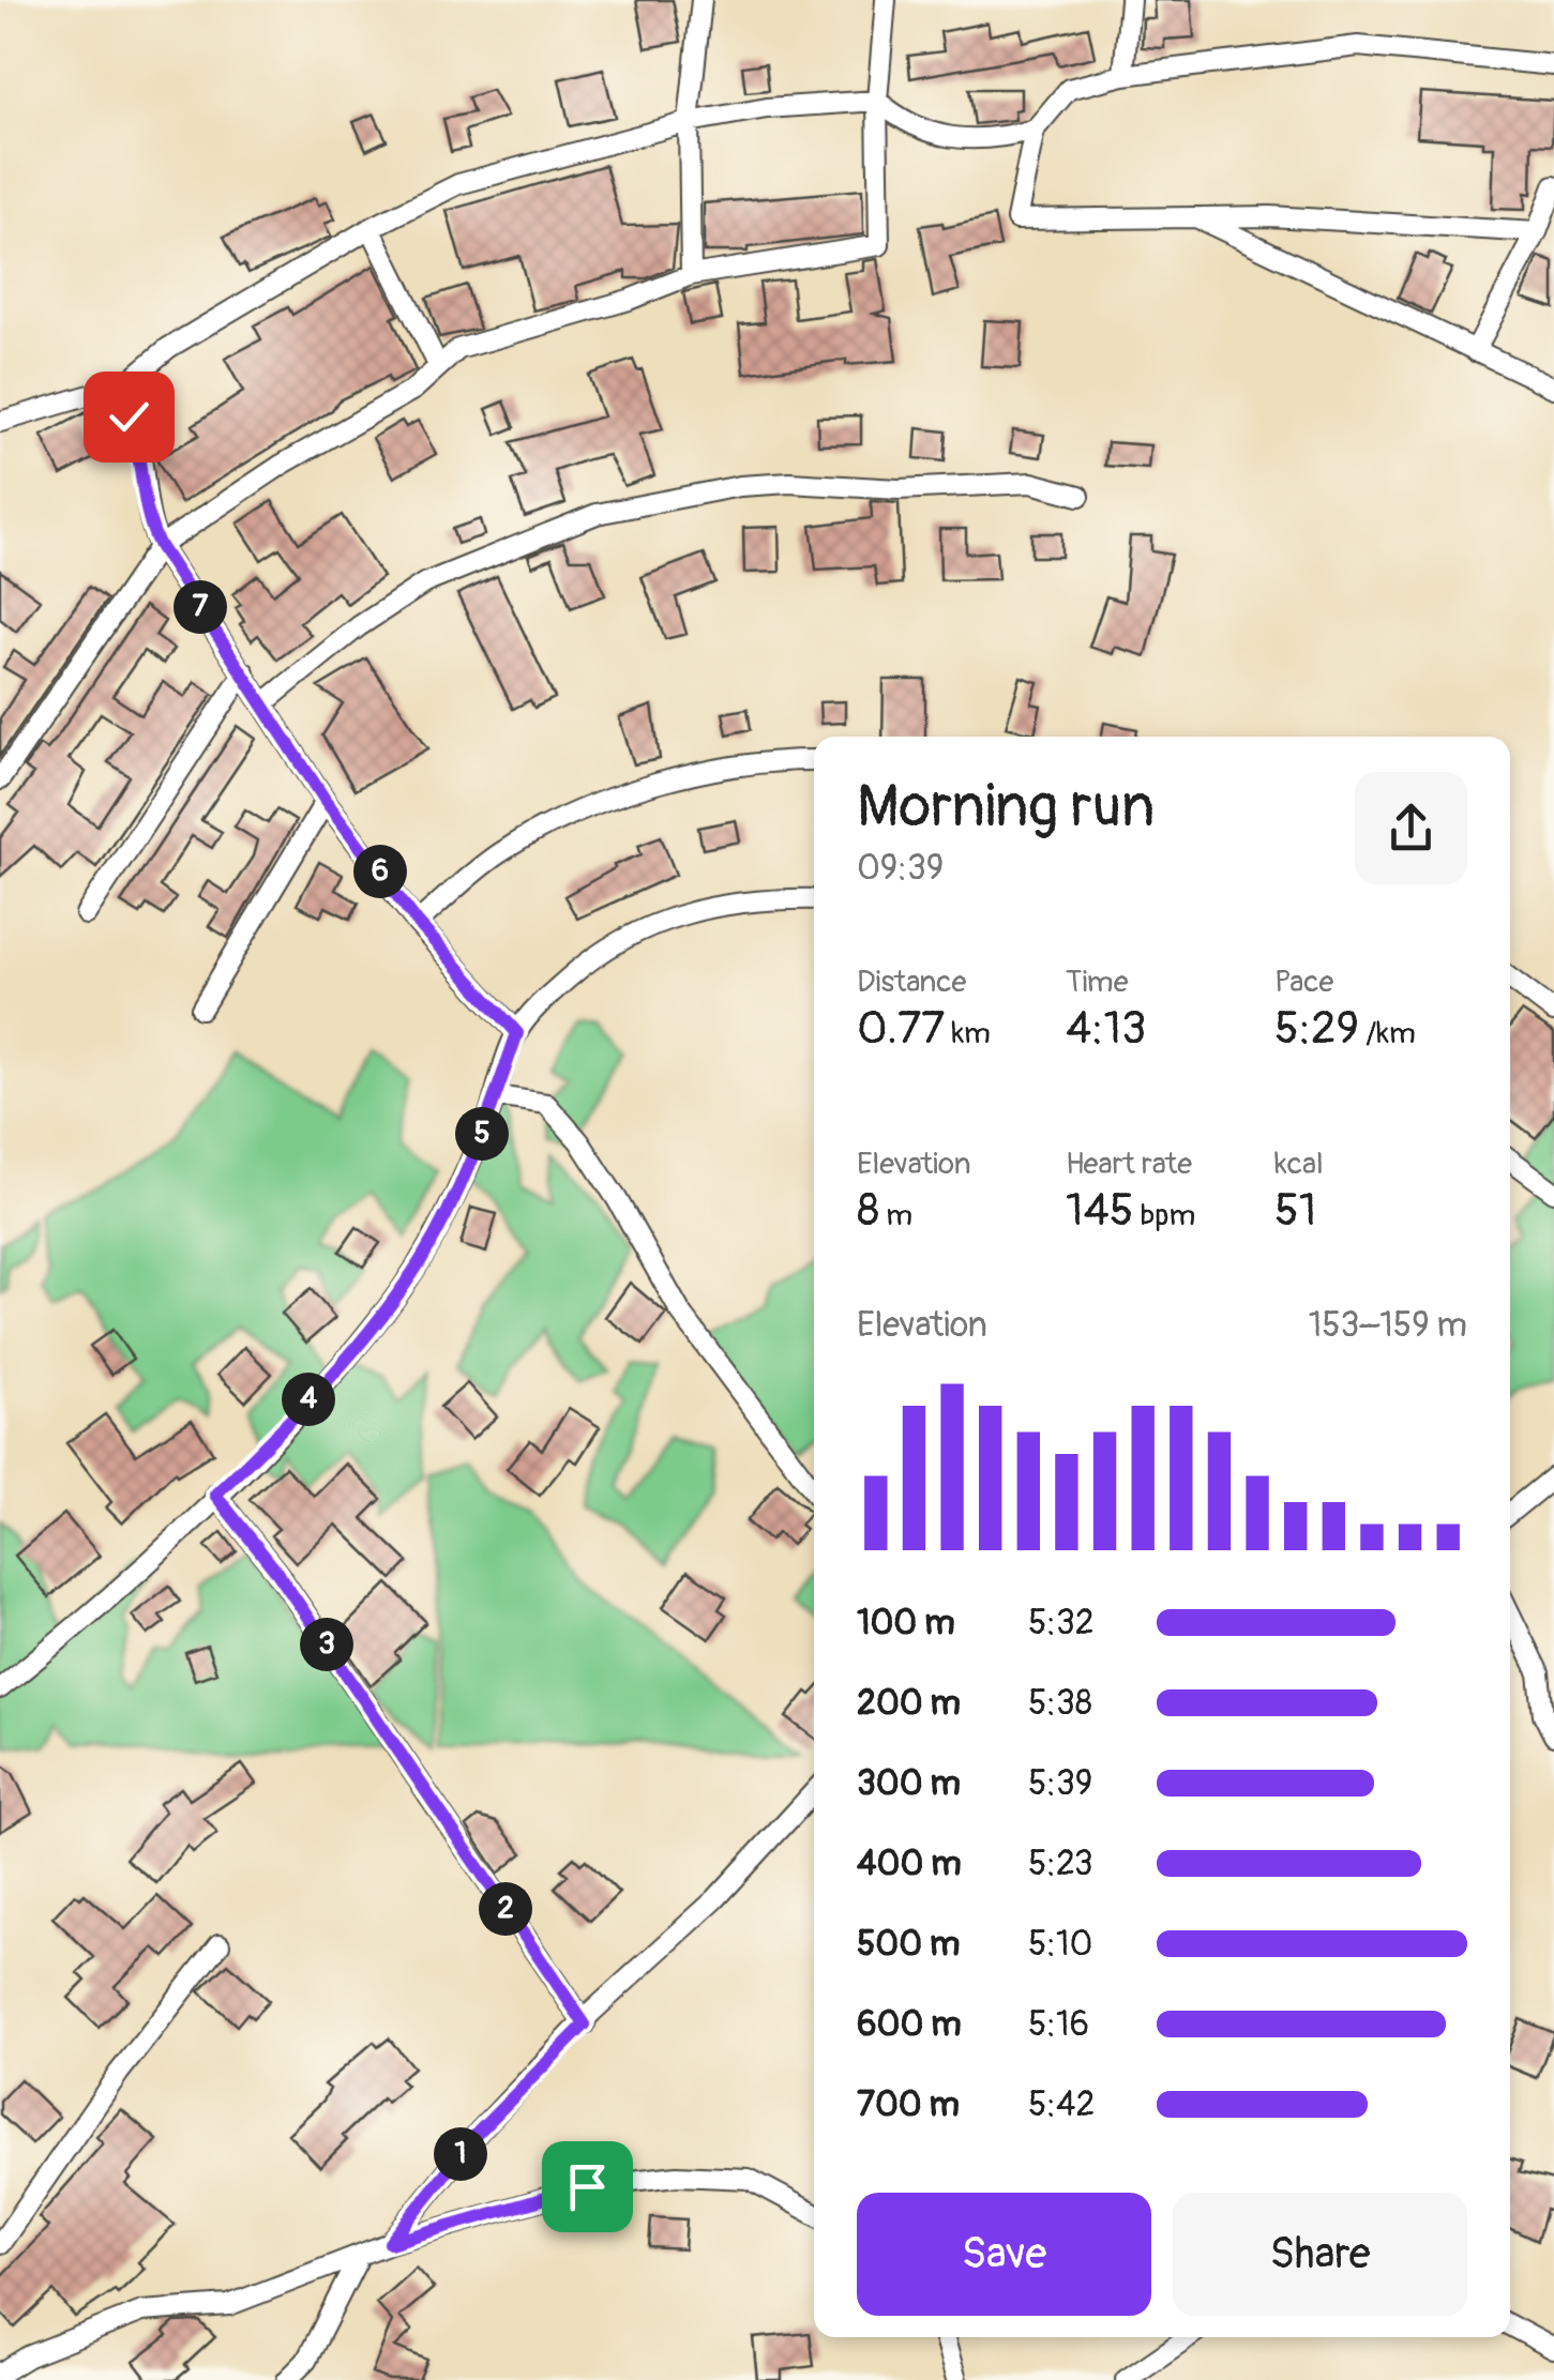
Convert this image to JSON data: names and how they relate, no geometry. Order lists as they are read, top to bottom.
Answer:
{
  "page": {
    "pins": [
      "7",
      "6",
      "5",
      "4",
      "3",
      "2",
      "1"
    ],
    "heading": ["Morning run", "09:39"],
    "stats": [
      ["Distance", "0.77 km"],
      ["Time", "4:13"],
      ["Pace", "5:29 /km"],
      ["Elevation", "8 m"],
      ["Heart rate", "145 bpm"],
      ["kcal", "51"]
    ],
    "chart": ["Elevation", "153–159 m"],
    "list": [
      {
        "name": "100 m",
        "note": "5:32"
      },
      {
        "name": "200 m",
        "note": "5:38"
      },
      {
        "name": "300 m",
        "note": "5:39"
      },
      {
        "name": "400 m",
        "note": "5:23"
      },
      {
        "name": "500 m",
        "note": "5:10"
      },
      {
        "name": "600 m",
        "note": "5:16"
      },
      {
        "name": "700 m",
        "note": "5:42"
      }
    ],
    "buttons": ["Save", "Share"]
  }
}
